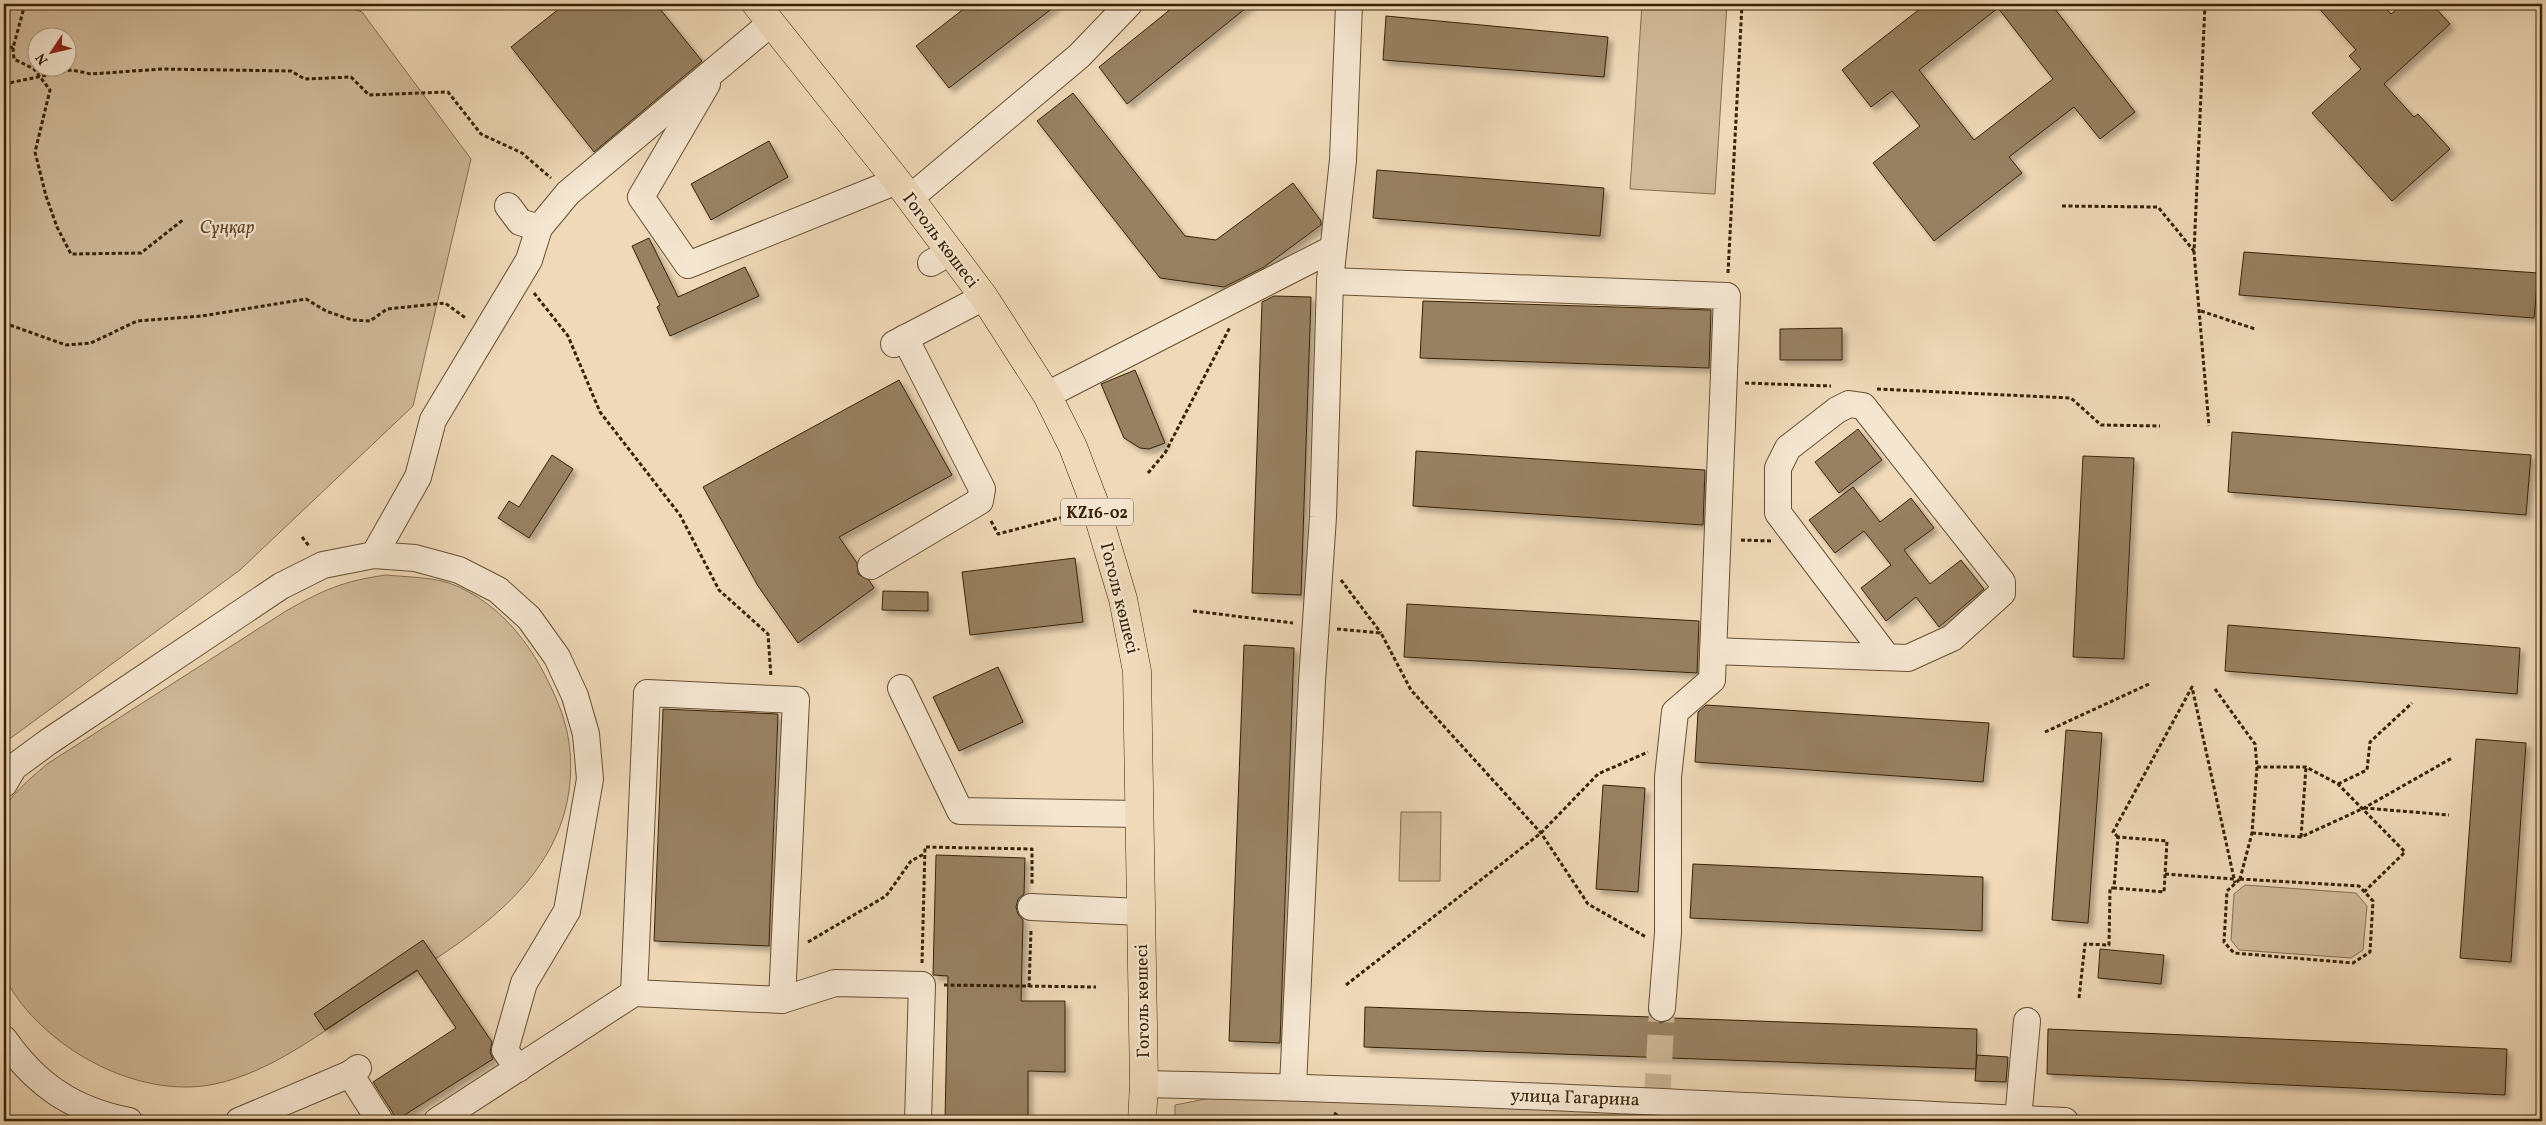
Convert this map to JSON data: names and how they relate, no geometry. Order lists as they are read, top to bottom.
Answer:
{
  "streets": {
    "main road": ["Гоголь көшесі", "KZ16-02"],
    "street": ["улица Гагарина"]
  },
  "crossings": [
    ["Гоголь көшесі", "улица Гагарина"]
  ],
  "parks": ["Сұңқар"],
  "north": "bottom left"
}
